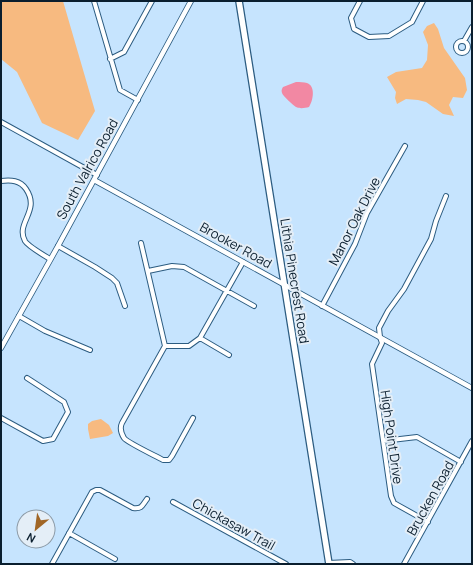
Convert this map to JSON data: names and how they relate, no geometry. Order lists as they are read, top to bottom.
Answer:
{
  "streets": {
    "main road": ["Lithia Pinecrest Road"],
    "street": [
      "South Valrico Road",
      "Manor Oak Drive",
      "Brooker Road",
      "High Point Drive",
      "Brucken Road",
      "Chickasaw Trail"
    ]
  },
  "crossings": [
    ["South Valrico Road", "Brooker Road"],
    ["Manor Oak Drive", "Brooker Road"],
    ["Brooker Road", "Lithia Pinecrest Road"],
    ["Brooker Road", "High Point Drive"],
    ["High Point Drive", "Brucken Road"]
  ],
  "north": "bottom left"
}
